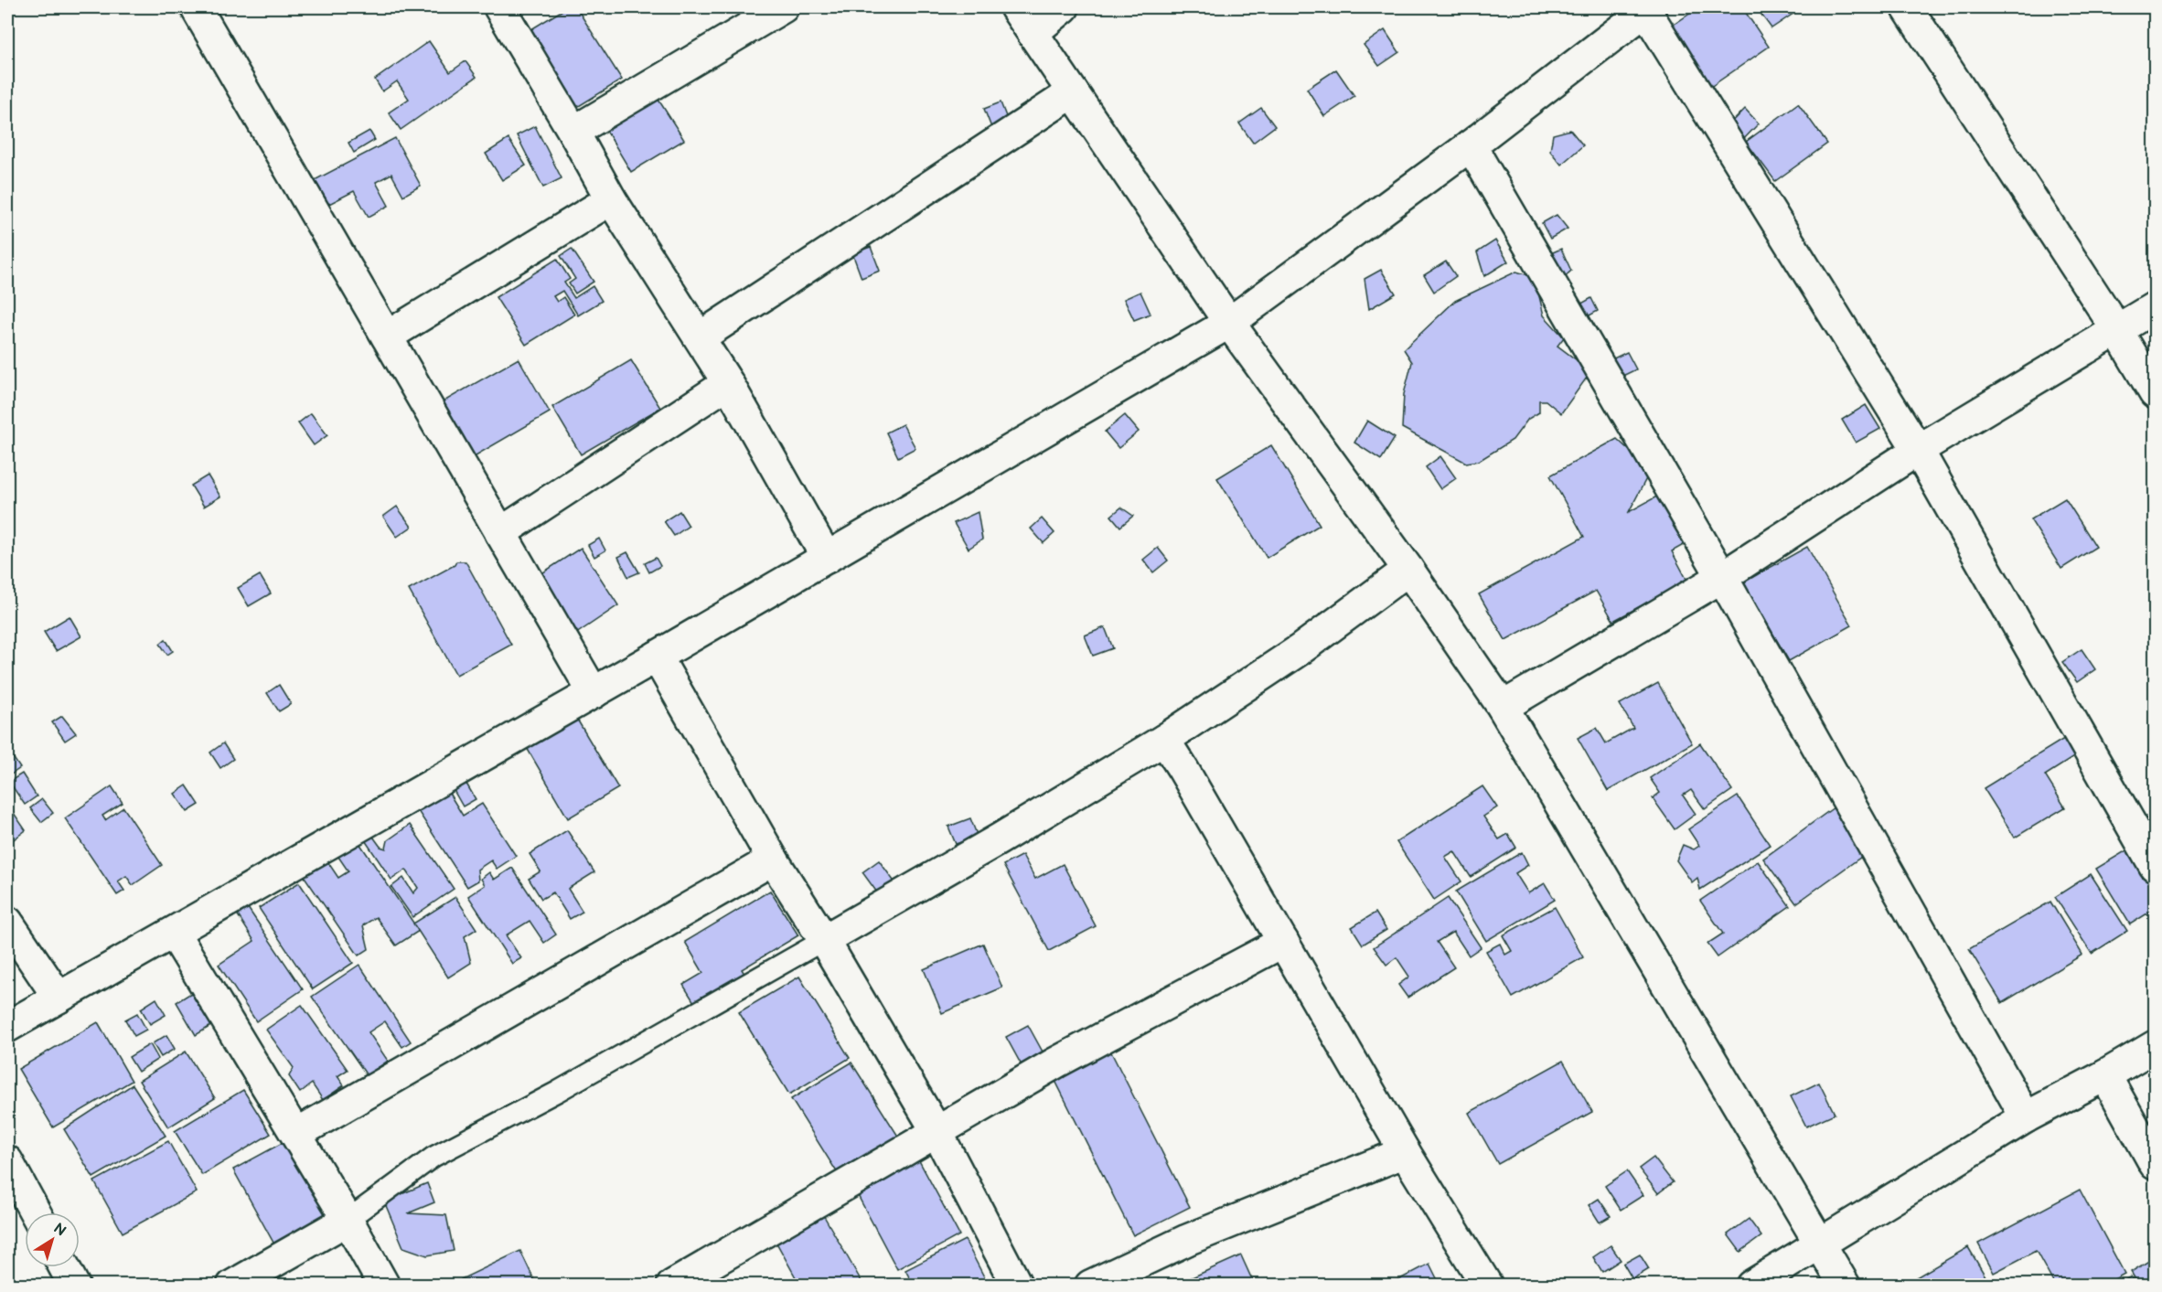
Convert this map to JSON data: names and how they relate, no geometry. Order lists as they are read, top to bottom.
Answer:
{
  "north": "top right"
}
